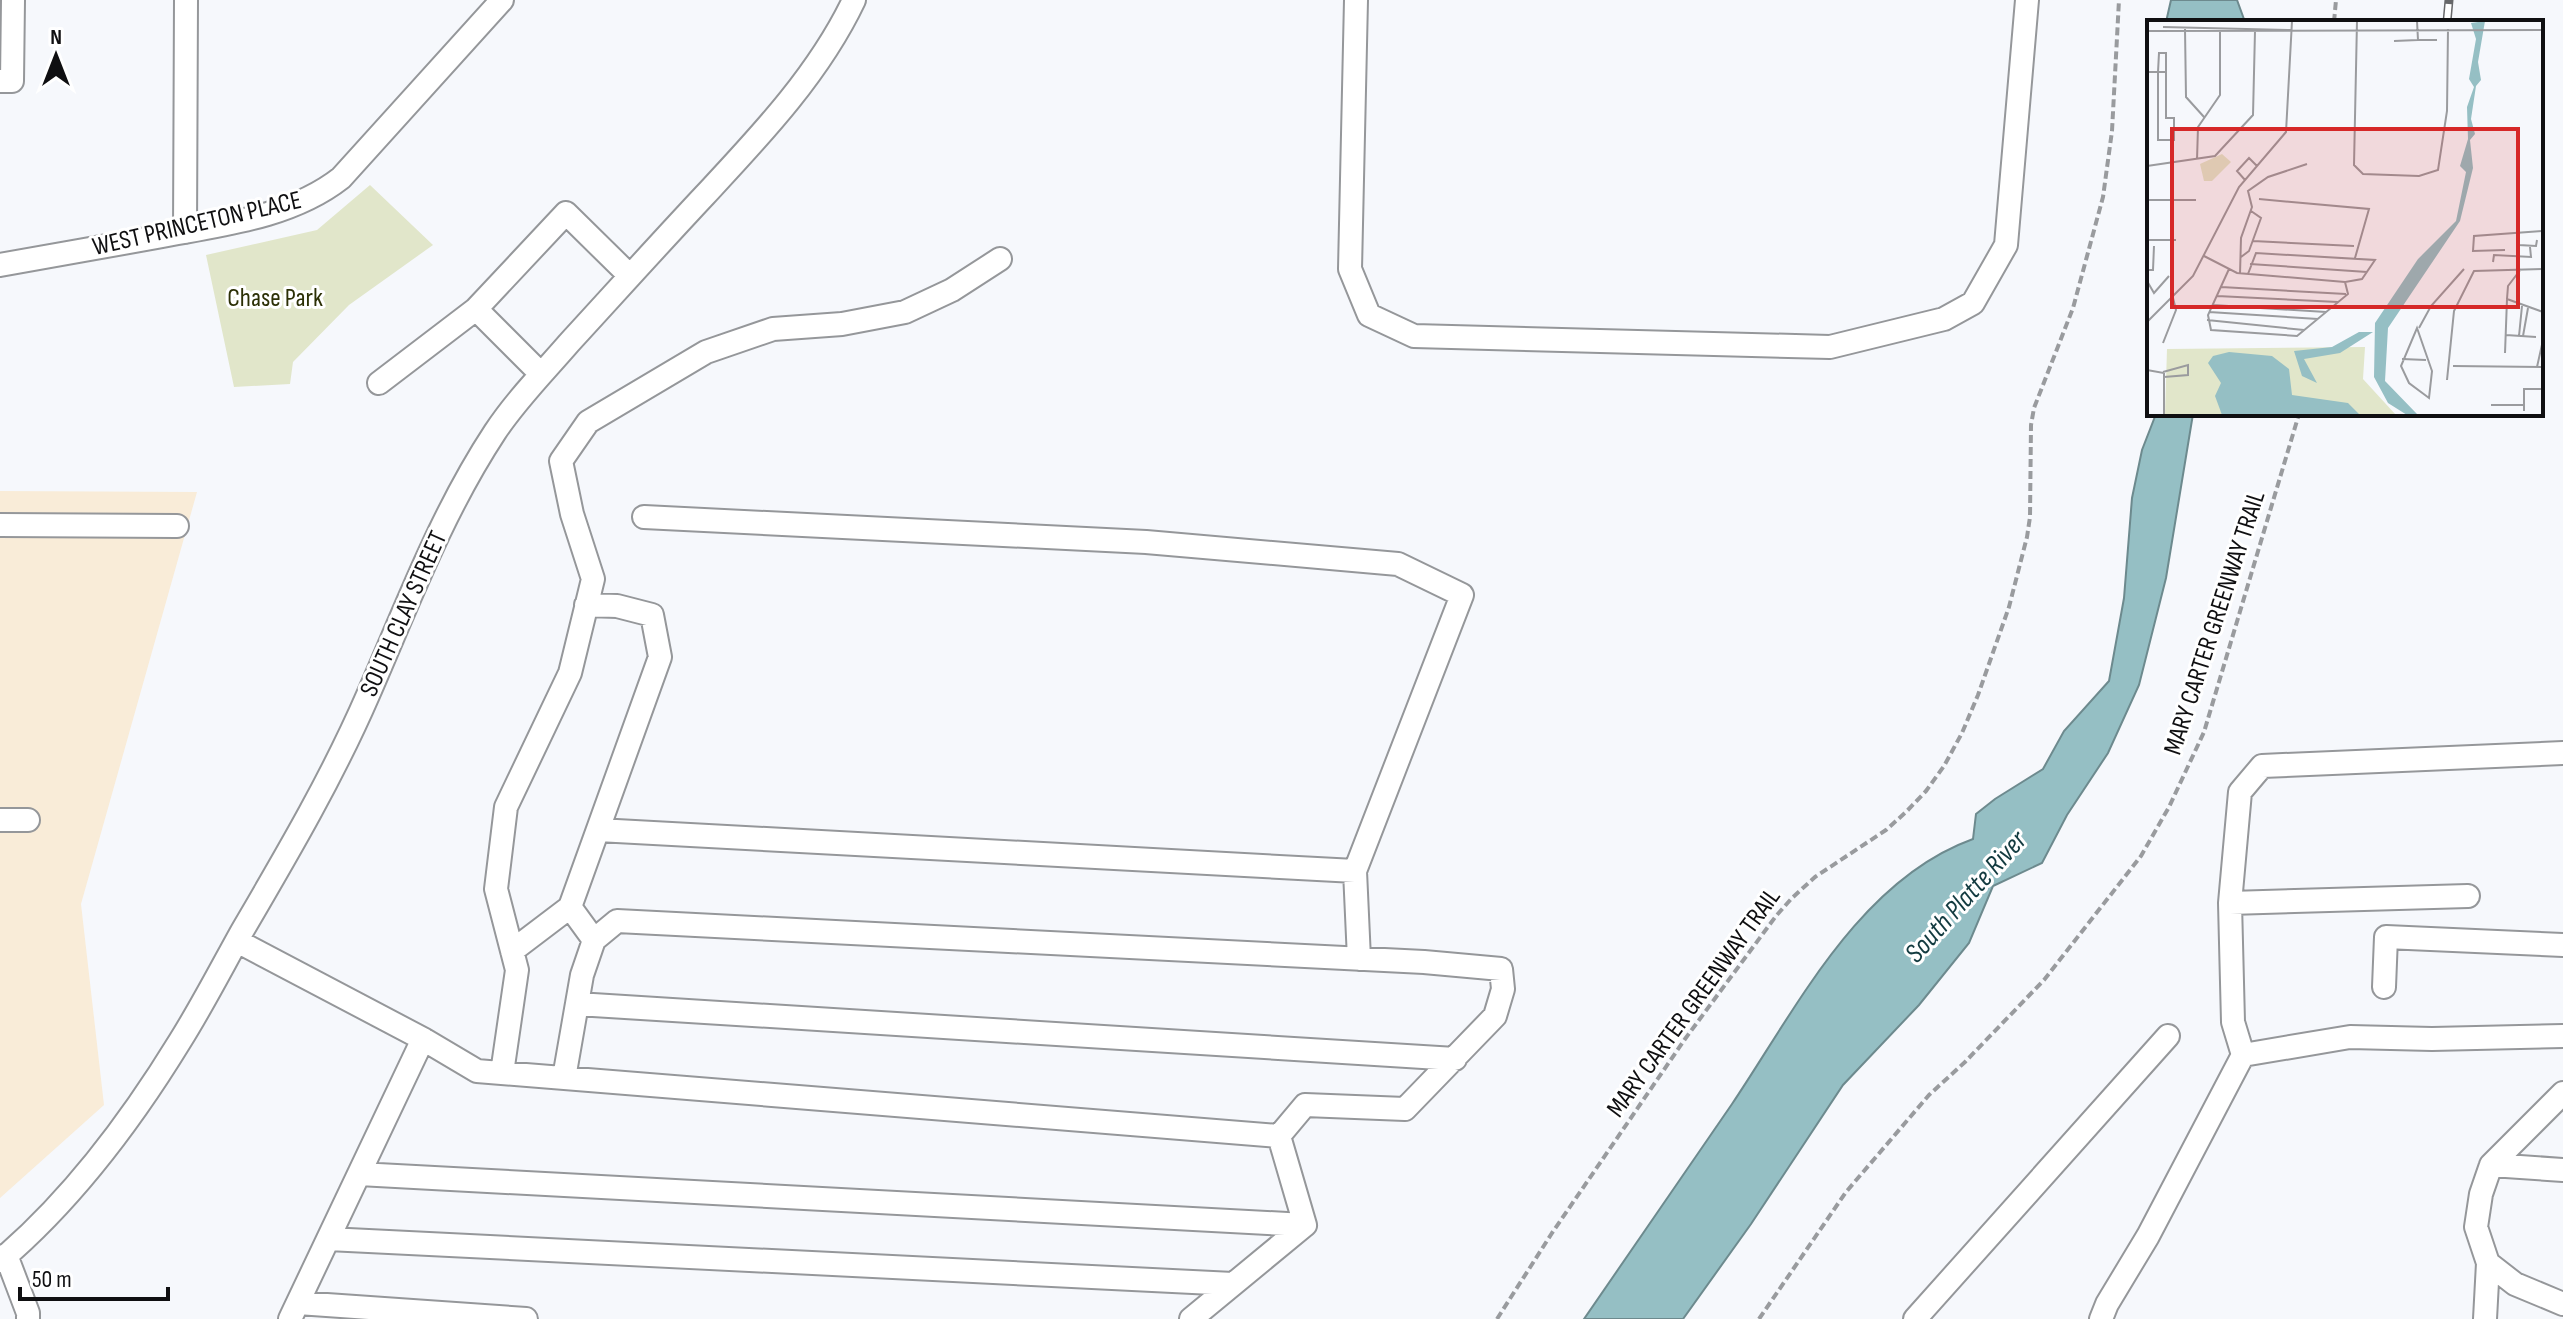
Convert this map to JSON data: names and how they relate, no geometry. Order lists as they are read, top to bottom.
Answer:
{
  "streets": {
    "street": ["WEST PRINCETON PLACE", "SOUTH CLAY STREET"],
    "path": ["MARY CARTER GREENWAY TRAIL"]
  },
  "water": ["South Platte River"],
  "parks": ["Chase Park"],
  "scale_bar": "50 m",
  "north": "top"
}
